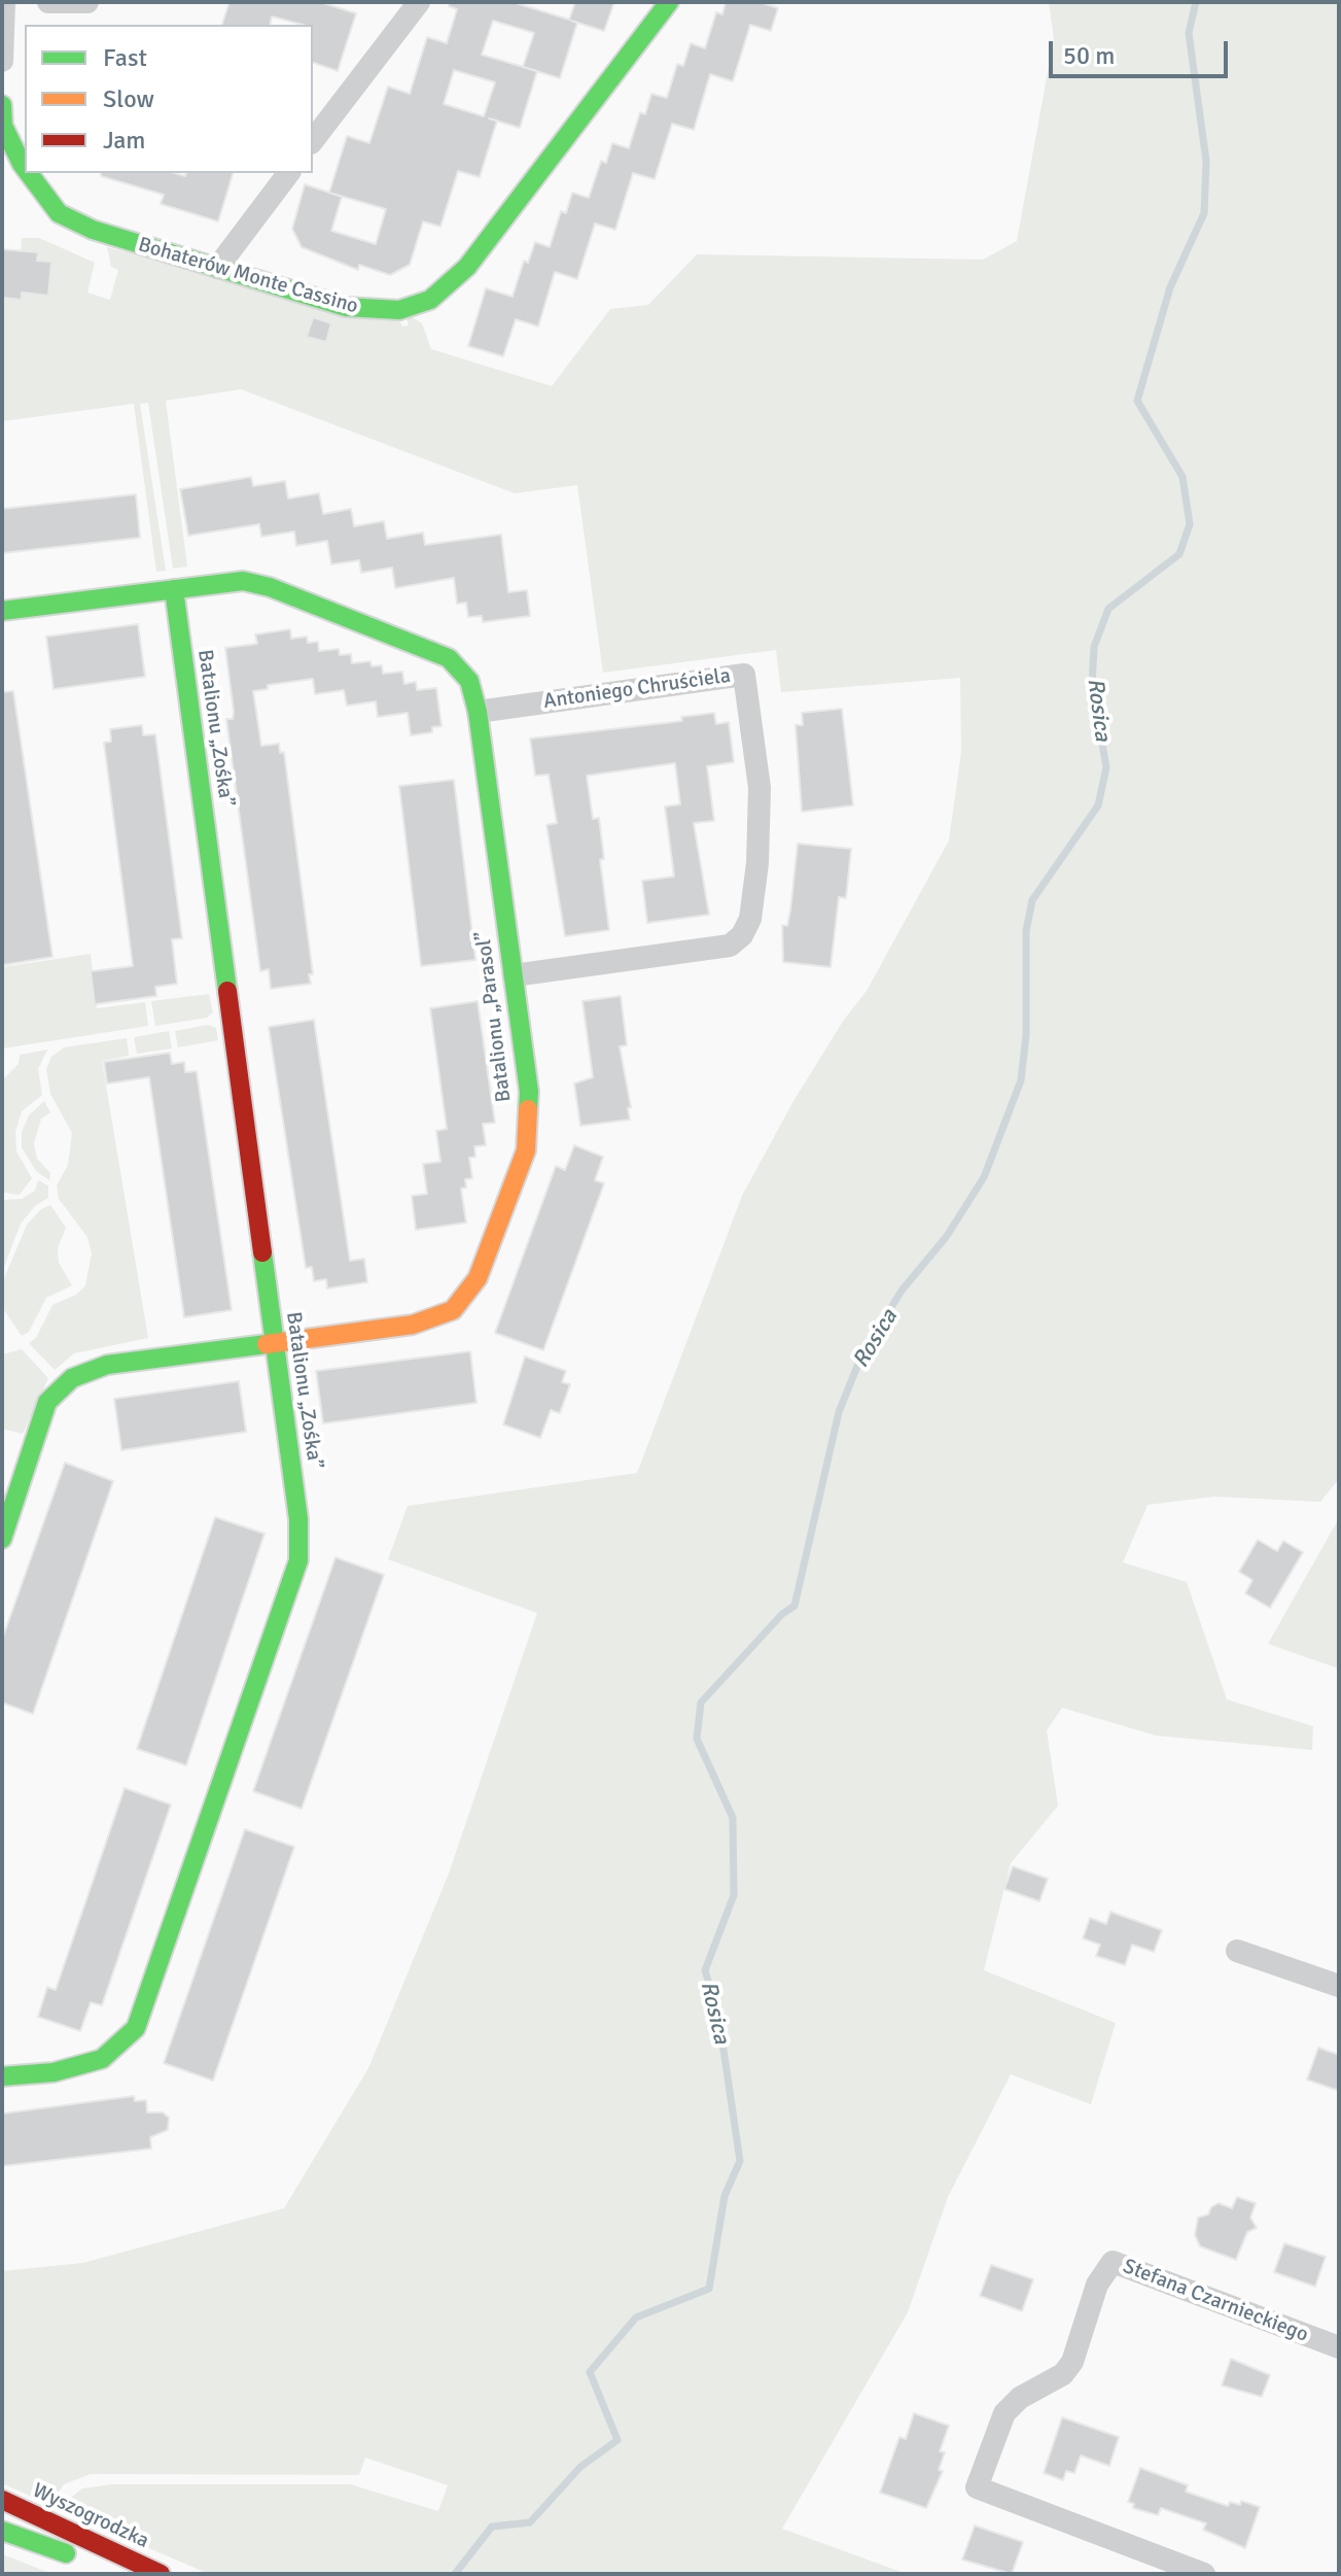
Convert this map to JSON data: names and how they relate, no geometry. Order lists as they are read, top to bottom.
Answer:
{
  "streets": {
    "street": [
      "Bohaterów Monte Cassino",
      "Antoniego Chruściela",
      "Batalionu „Zośka”",
      "Batalionu „Parasol”",
      "Stefana Czarnieckiego",
      "Wyszogrodzka"
    ]
  },
  "crossings": [
    ["Antoniego Chruściela", "Batalionu „Parasol”"],
    ["Batalionu „Zośka”", "Batalionu „Parasol”"]
  ],
  "water": ["Rosica"],
  "legend": ["Fast", "Slow", "Jam"],
  "scale_bar": "50 m"
}
